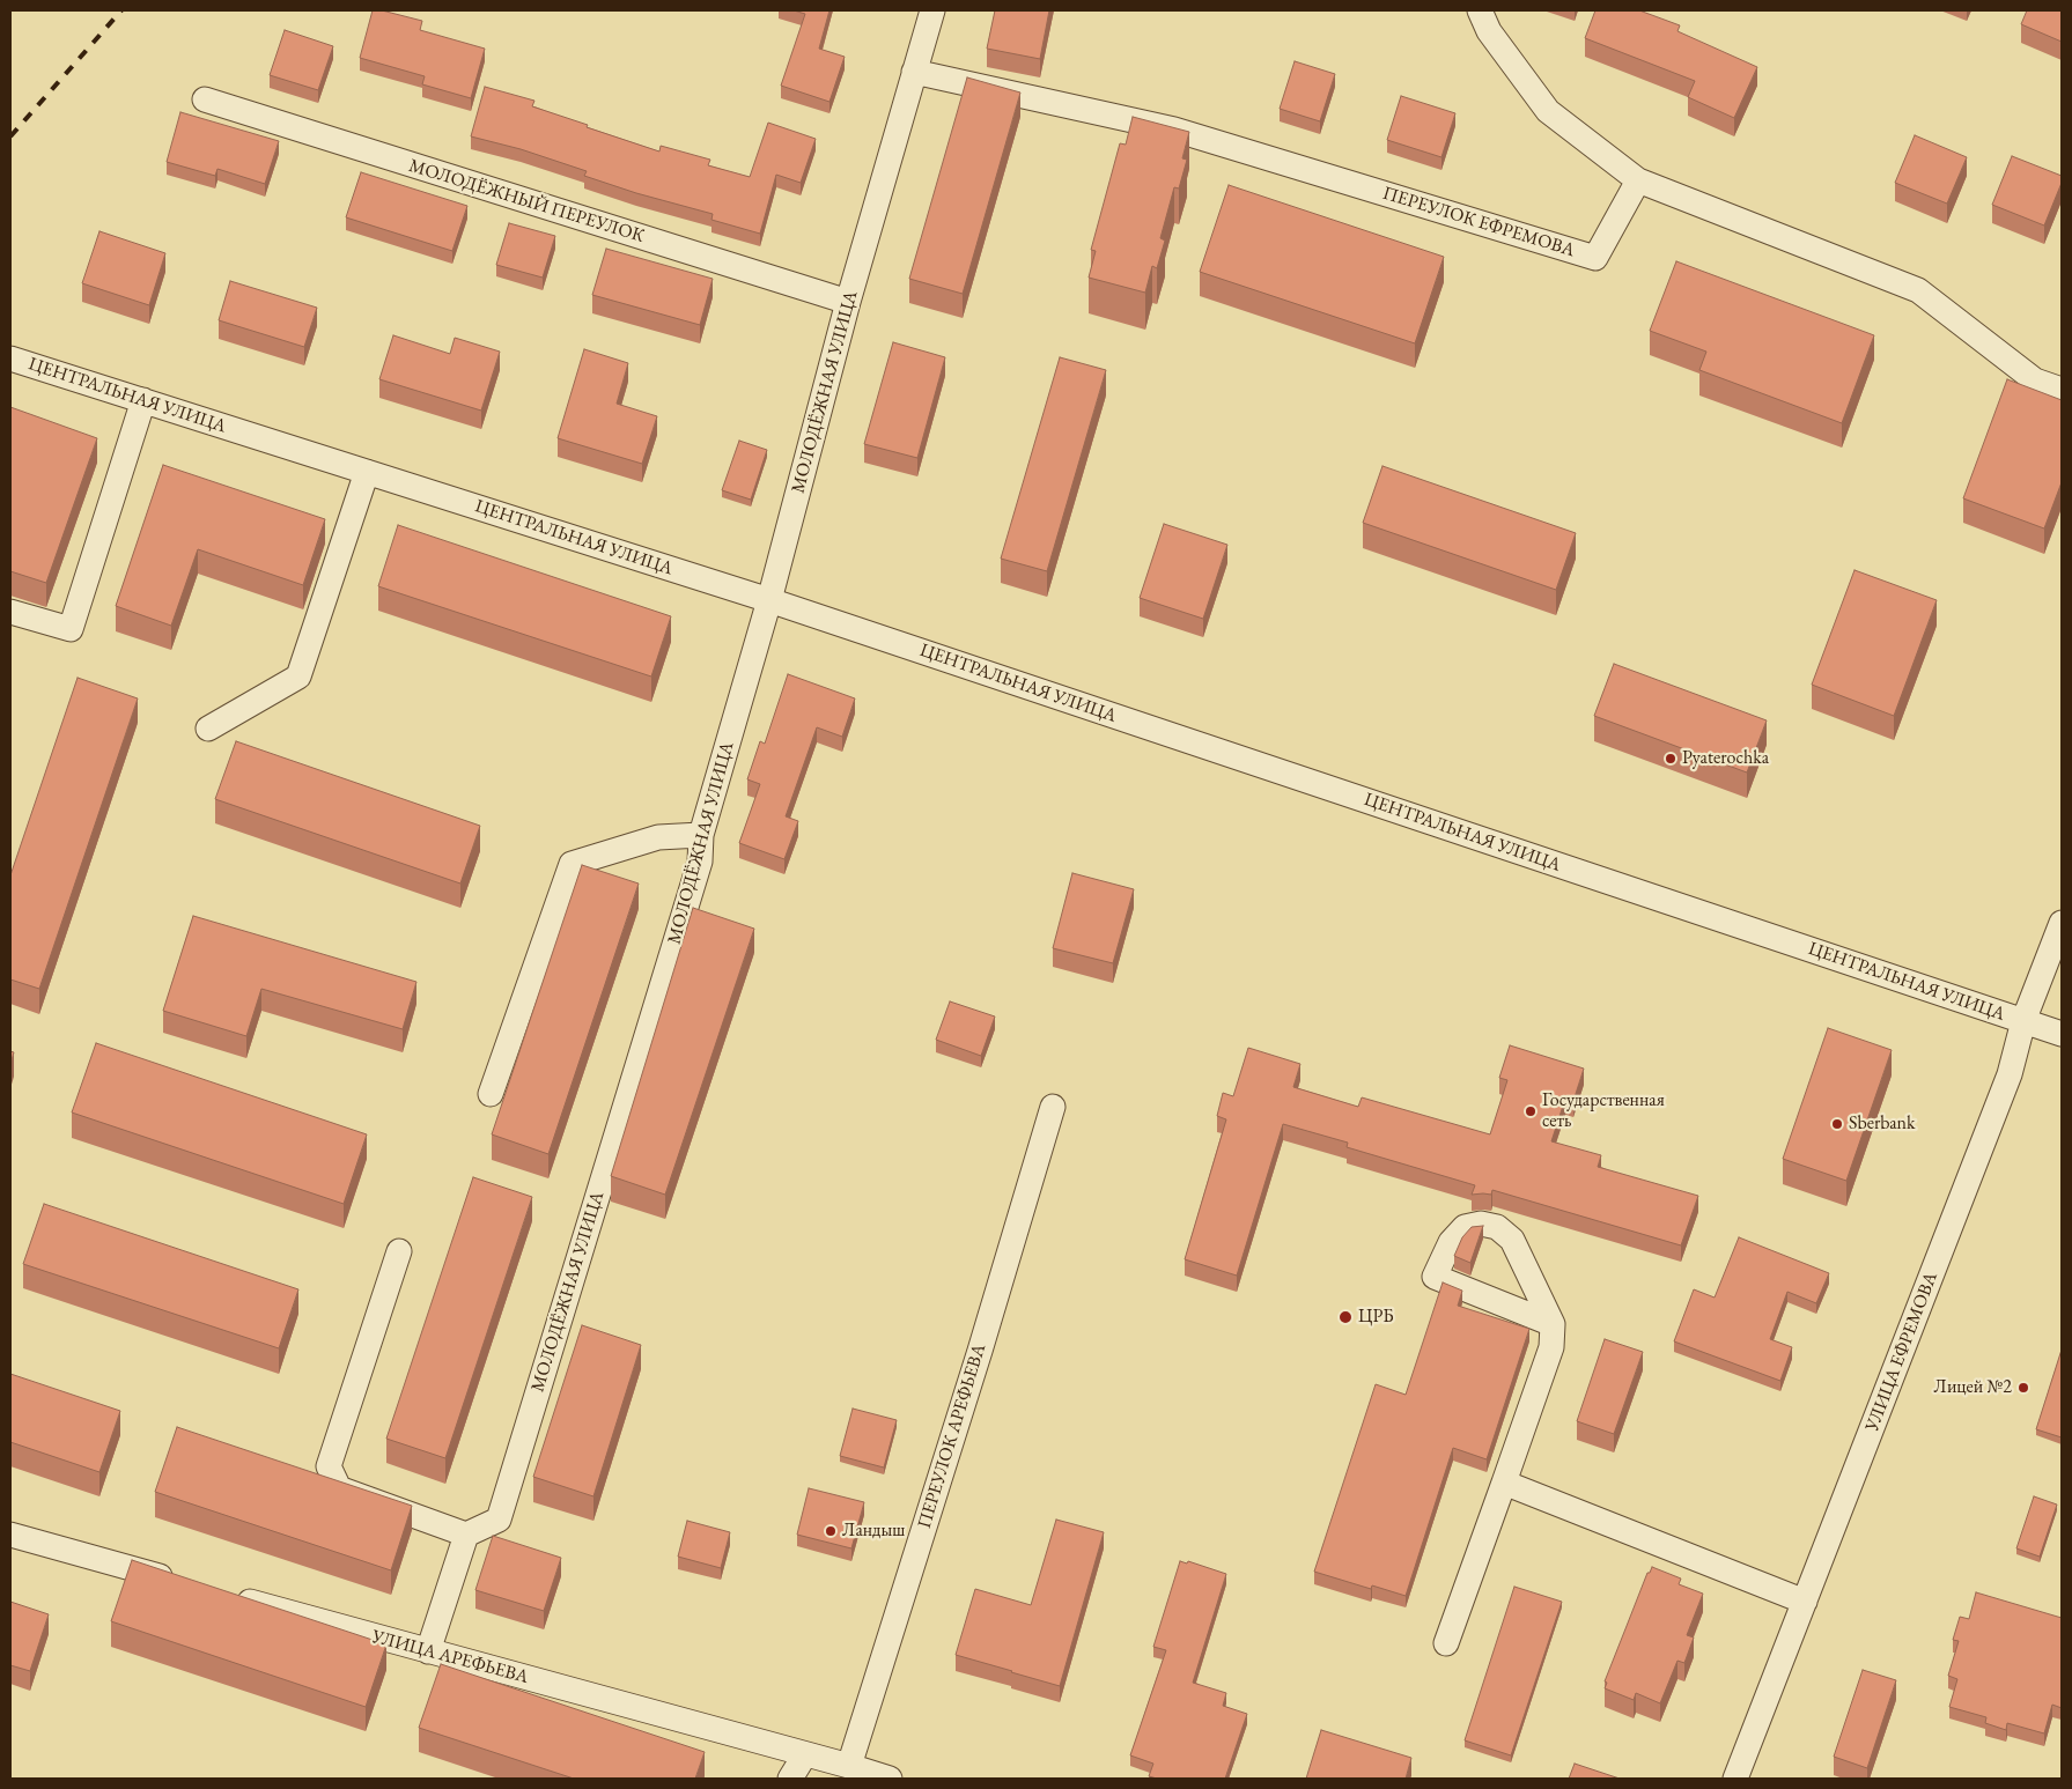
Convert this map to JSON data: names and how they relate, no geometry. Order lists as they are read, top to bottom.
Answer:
{
  "streets": {
    "street": [
      "МОЛОДЁЖНЫЙ ПЕРЕУЛОК",
      "ПЕРЕУЛОК ЕФРЕМОВА",
      "МОЛОДЁЖНАЯ УЛИЦА",
      "ЦЕНТРАЛЬНАЯ УЛИЦА",
      "УЛИЦА ЕФРЕМОВА",
      "ПЕРЕУЛОК АРЕФЬЕВА",
      "УЛИЦА АРЕФЬЕВА"
    ]
  },
  "crossings": [
    ["МОЛОДЁЖНЫЙ ПЕРЕУЛОК", "МОЛОДЁЖНАЯ УЛИЦА"],
    ["ПЕРЕУЛОК ЕФРЕМОВА", "МОЛОДЁЖНАЯ УЛИЦА"],
    ["МОЛОДЁЖНАЯ УЛИЦА", "ЦЕНТРАЛЬНАЯ УЛИЦА"],
    ["ЦЕНТРАЛЬНАЯ УЛИЦА", "УЛИЦА ЕФРЕМОВА"],
    ["ПЕРЕУЛОК АРЕФЬЕВА", "УЛИЦА АРЕФЬЕВА"]
  ],
  "places": [
    "Pyaterochka",
    "Государственная сеть",
    "Sberbank",
    "ЦРБ",
    "Лицей №2",
    "Ландыш"
  ]
}
